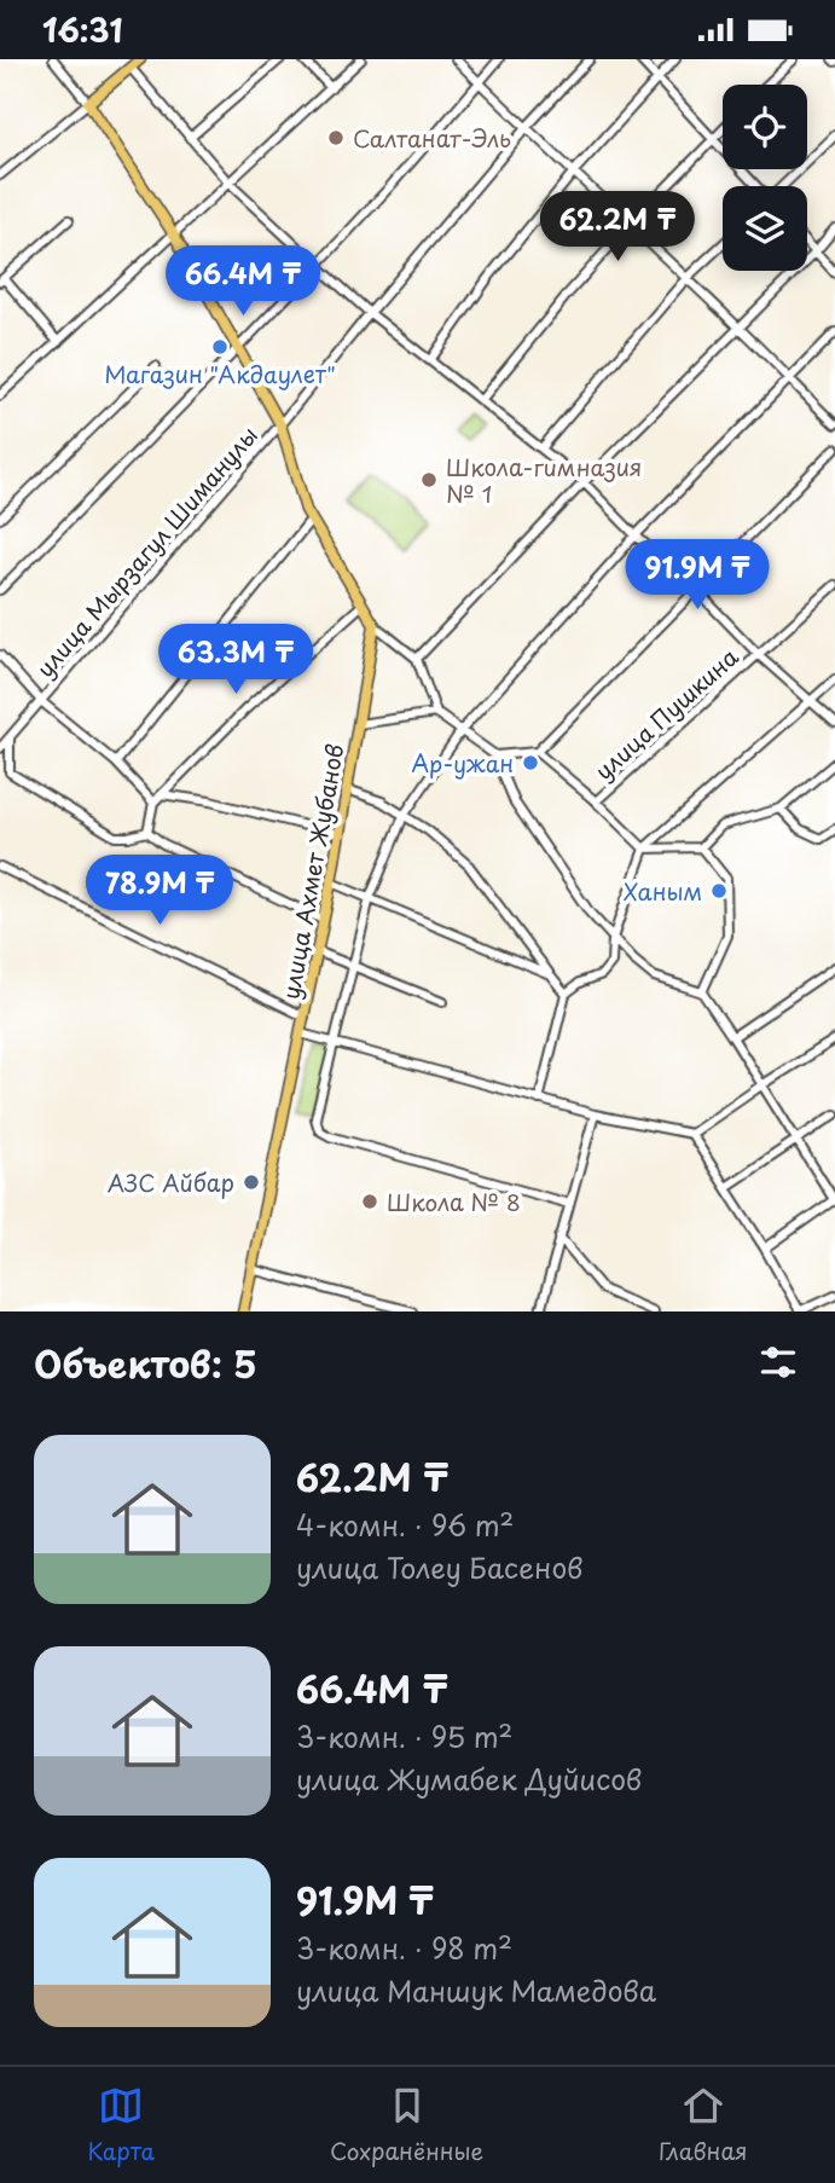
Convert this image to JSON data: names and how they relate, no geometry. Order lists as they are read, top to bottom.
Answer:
{
  "streets": {
    "main road": ["улица Ахмет Жубанов"],
    "street": ["улица Мырзагул Шиманулы", "улица Пушкина"]
  },
  "places": [
    "Салтанат-Эль",
    "Магазин \"Акдаулет\"",
    "Школа-гимназия № 1",
    "Ар-ужан",
    "Ханым",
    "АЗС Айбар",
    "Школа № 8"
  ],
  "page": {
    "status": "16:31",
    "price": [
      "62.2M ₸",
      "66.4M ₸",
      "91.9M ₸",
      "63.3M ₸",
      "78.9M ₸"
    ],
    "heading": "Объектов: 5",
    "list": [
      {
        "name": "62.2M ₸",
        "note": "4-комн. · 96 m² · улица Толеу Басенов"
      },
      {
        "name": "66.4M ₸",
        "note": "3-комн. · 95 m² · улица Жумабек Дуйисов"
      },
      {
        "name": "91.9M ₸",
        "note": "3-комн. · 98 m² · улица Маншук Мамедова"
      }
    ],
    "tabs": ["Карта", "Сохранённые", "Главная"]
  }
}
